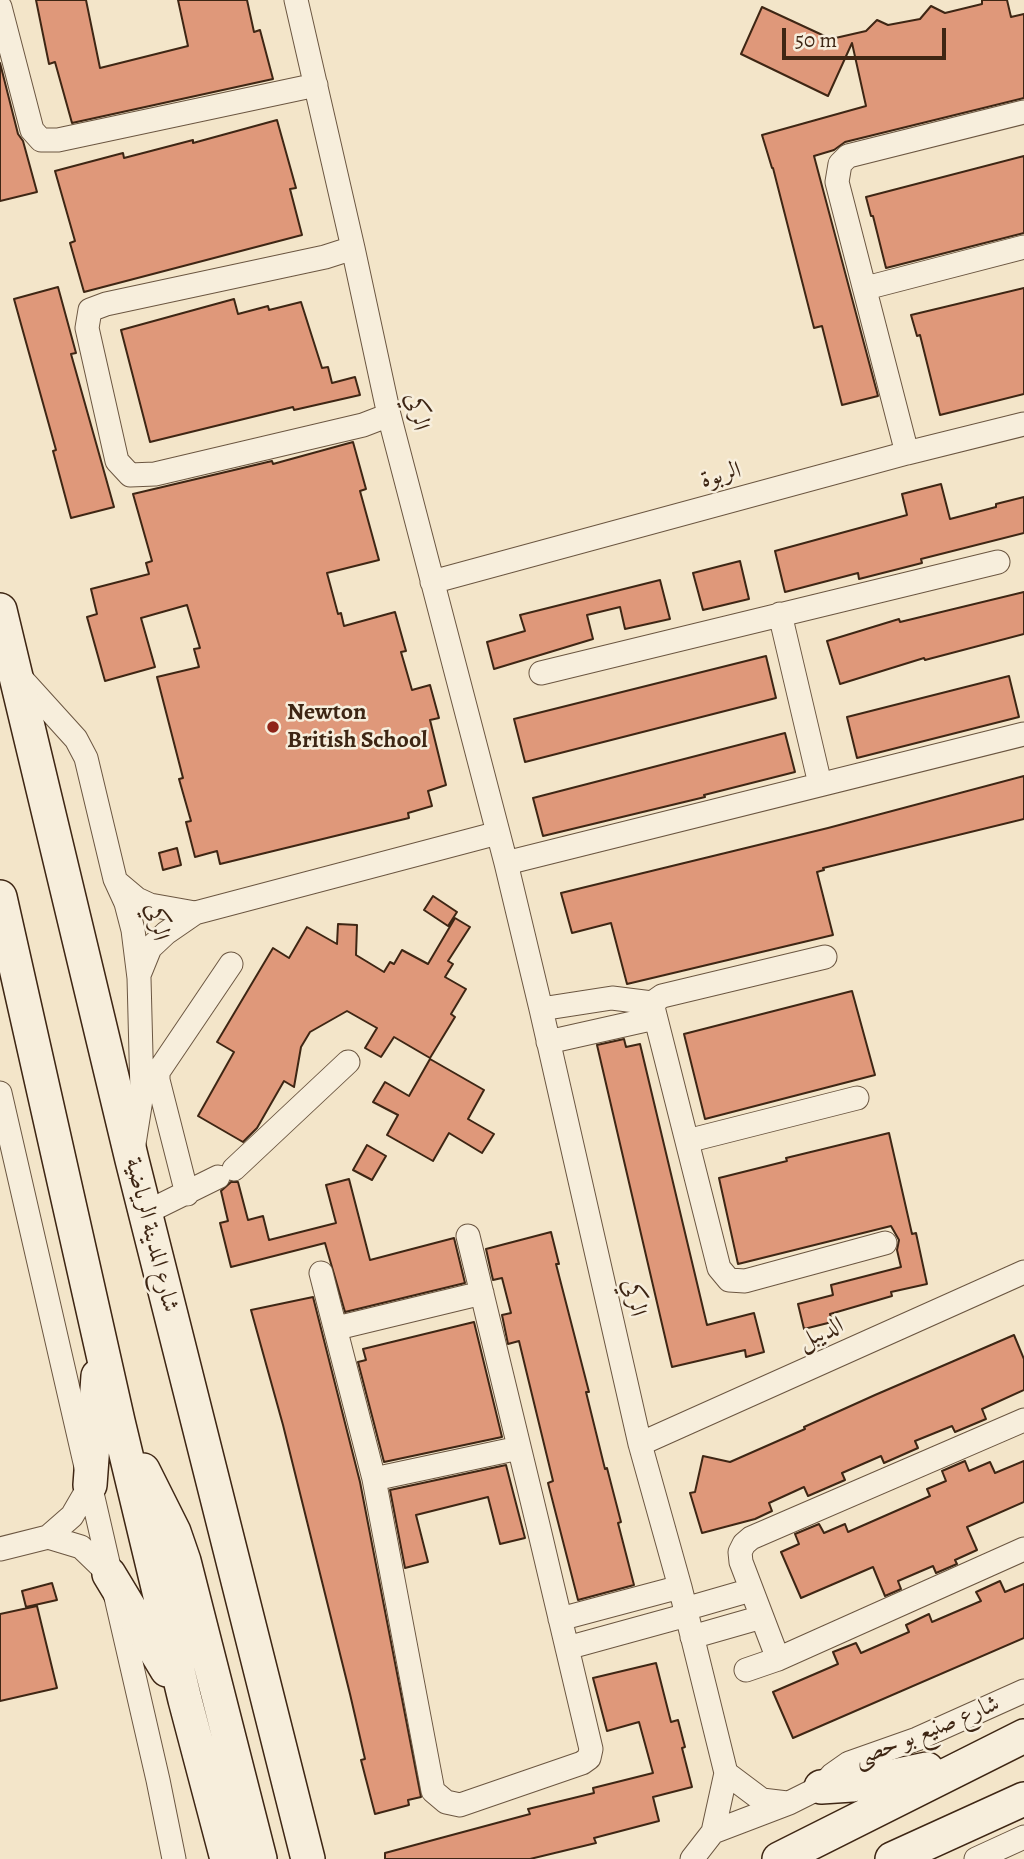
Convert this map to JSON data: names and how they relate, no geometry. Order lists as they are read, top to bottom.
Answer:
{
  "streets": {
    "main road": ["شارع المدينة الرياضية", "شارع صنيع بو حصى"],
    "street": ["الركي", "الربوة", "الديبل"]
  },
  "crossings": [
    ["الركي", "الربوة"],
    ["الركي", "شارع المدينة الرياضية"],
    ["الركي", "الديبل"],
    ["الركي", "شارع صنيع بو حصى"]
  ],
  "places": ["Newton British School"],
  "scale_bar": "50 m"
}
